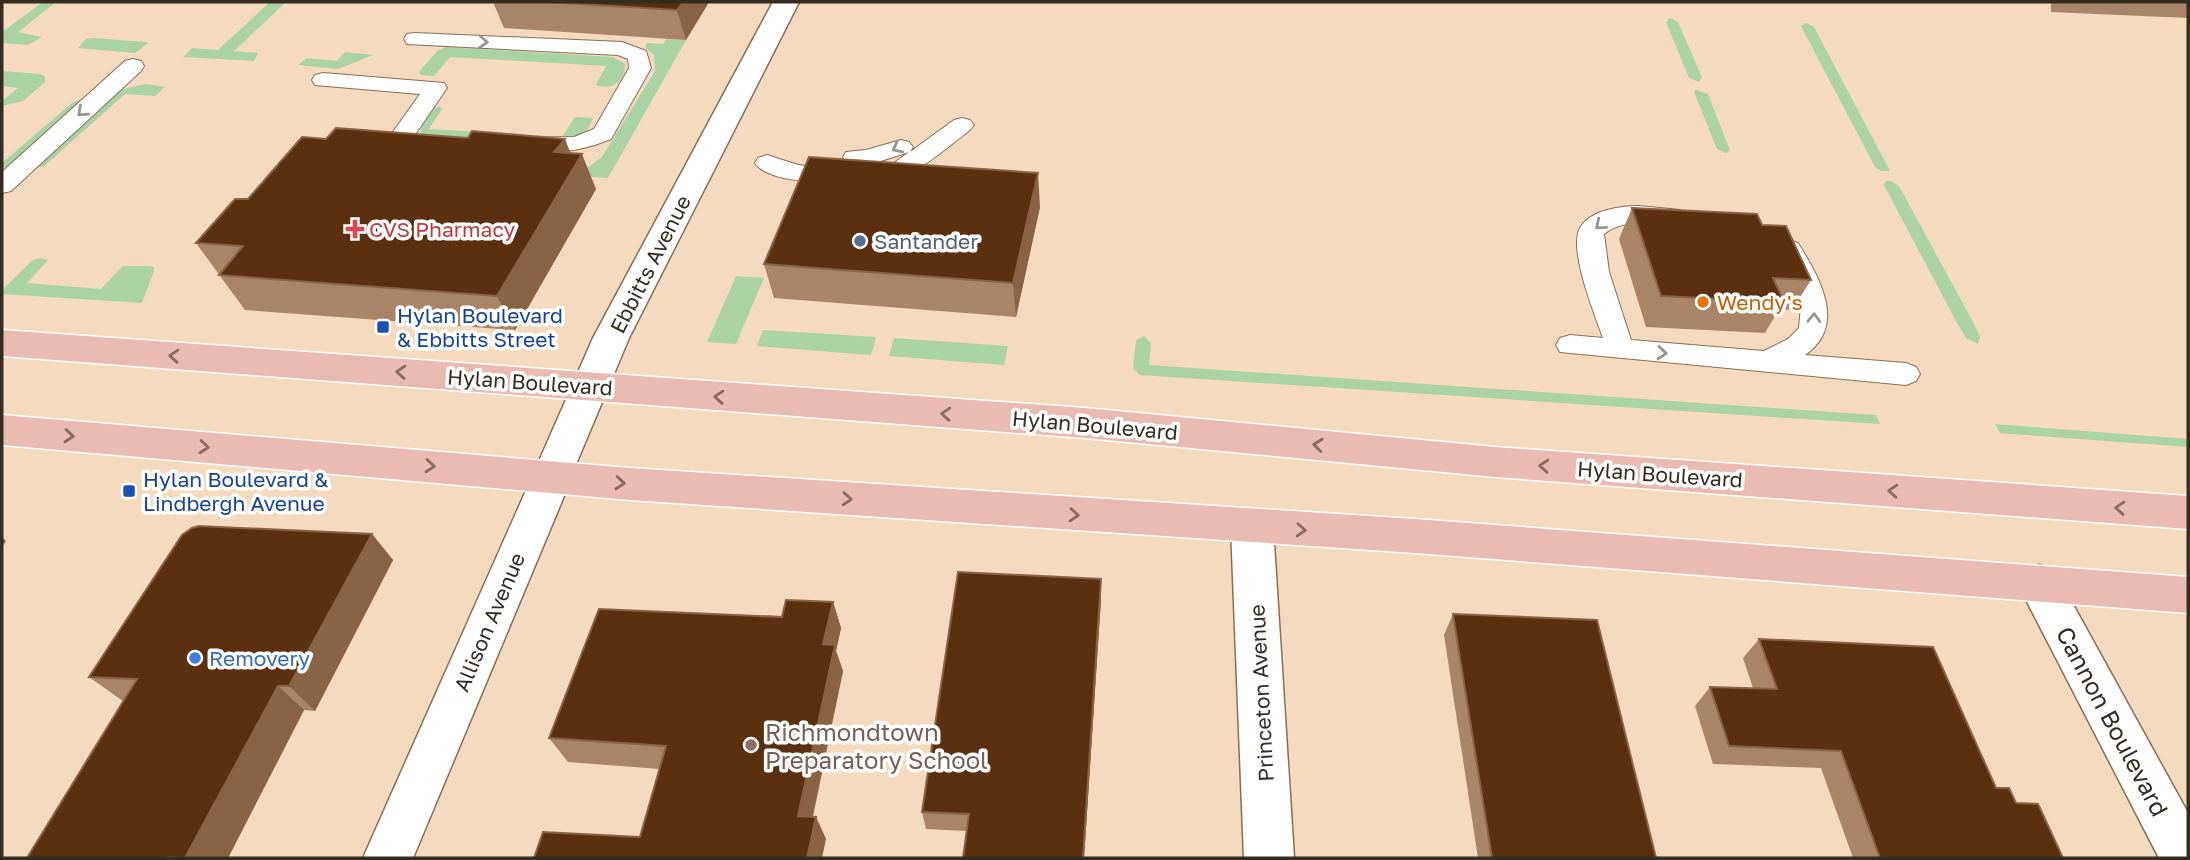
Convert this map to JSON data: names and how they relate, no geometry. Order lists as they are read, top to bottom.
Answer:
{
  "streets": {
    "main road": ["Hylan Boulevard"],
    "street": [
      "Ebbitts Avenue",
      "Allison Avenue",
      "Princeton Avenue",
      "Cannon Boulevard"
    ]
  },
  "crossings": [
    ["Ebbitts Avenue", "Hylan Boulevard"],
    ["Ebbitts Avenue", "Allison Avenue"],
    ["Hylan Boulevard", "Allison Avenue"]
  ],
  "places": {
    "health": ["CVS Pharmacy"],
    "other": [
      "Santander",
      "Wendy's",
      "Removery",
      "Richmondtown Preparatory School"
    ],
    "transit": ["Hylan Boulevard & Ebbitts Street", "Hylan Boulevard & Lindbergh Avenue"]
  }
}
